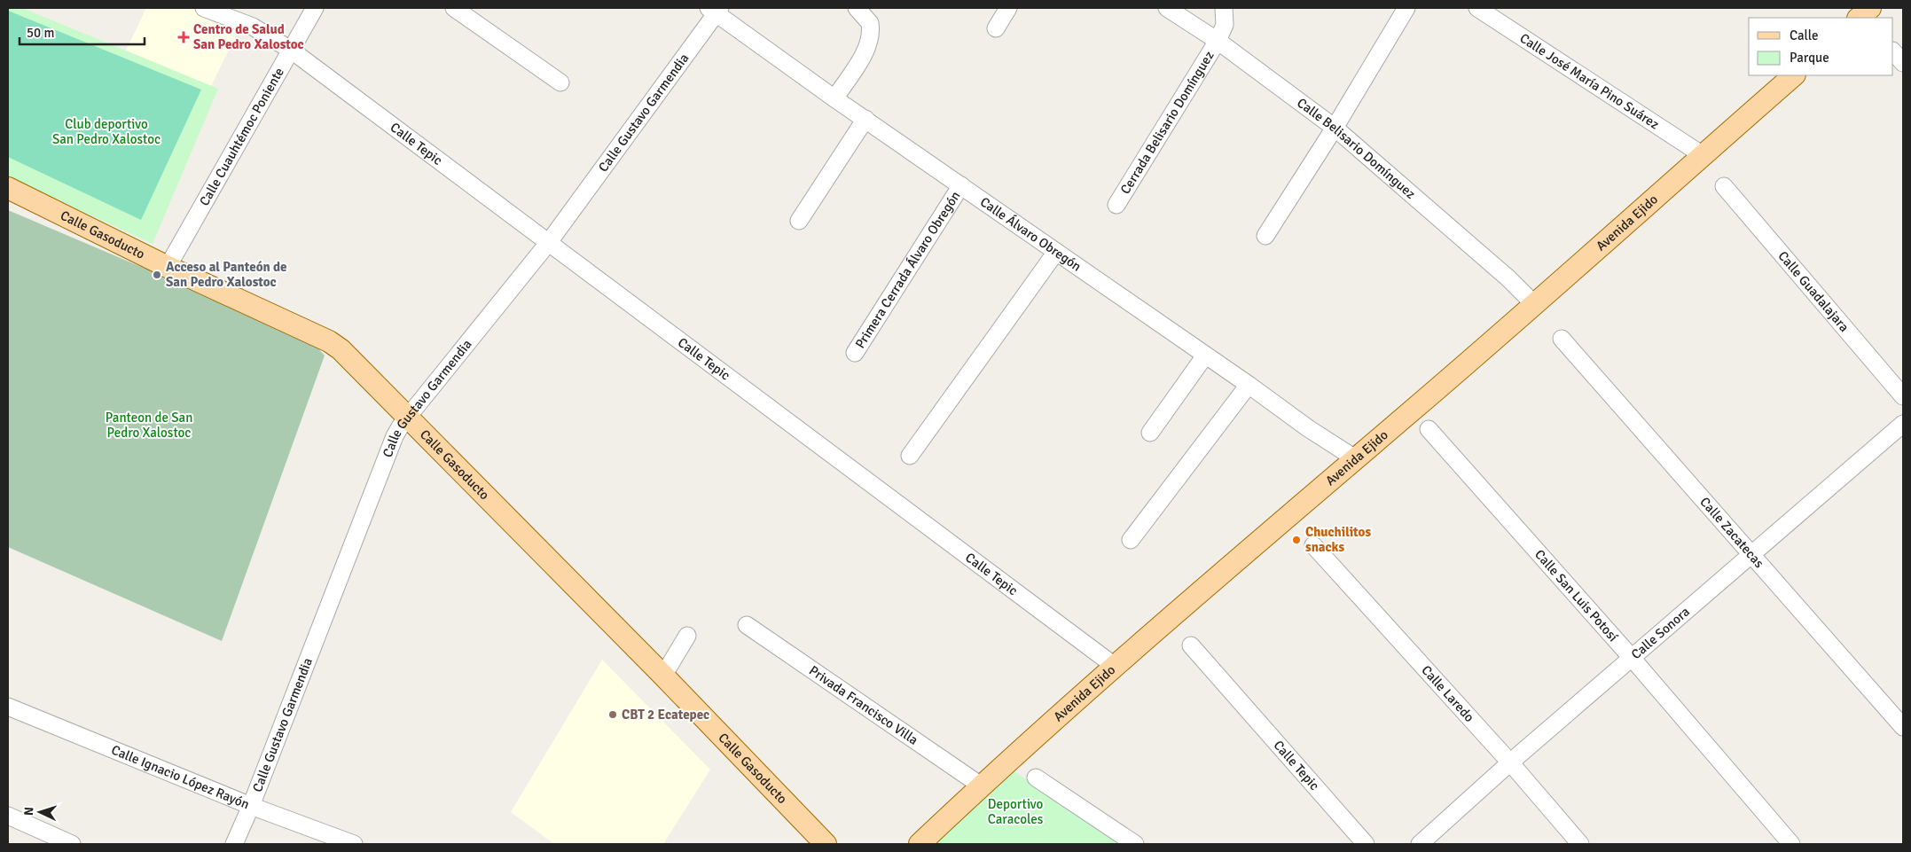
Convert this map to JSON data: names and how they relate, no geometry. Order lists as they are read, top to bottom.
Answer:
{
  "streets": {
    "main road": ["Avenida Ejido", "Calle Gasoducto"],
    "street": [
      "Calle José María Pino Suárez",
      "Calle Gustavo Garmendia",
      "Cerrada Belisario Domínguez",
      "Calle Cuauhtémoc Poniente",
      "Calle Tepic",
      "Calle Belisario Domínguez",
      "Calle Álvaro Obregón",
      "Primera Cerrada Álvaro Obregón",
      "Calle Guadalajara",
      "Calle Zacatecas",
      "Calle San Luis Potosí",
      "Calle Sonora",
      "Calle Laredo",
      "Privada Francisco Villa",
      "Calle Ignacio López Rayón"
    ]
  },
  "crossings": [
    ["Calle José María Pino Suárez", "Avenida Ejido"],
    ["Calle Gustavo Garmendia", "Calle Tepic"],
    ["Calle Gustavo Garmendia", "Calle Álvaro Obregón"],
    ["Calle Gustavo Garmendia", "Calle Gasoducto"],
    ["Calle Gustavo Garmendia", "Calle Ignacio López Rayón"],
    ["Cerrada Belisario Domínguez", "Calle Belisario Domínguez"],
    ["Calle Cuauhtémoc Poniente", "Calle Tepic"],
    ["Calle Cuauhtémoc Poniente", "Calle Gasoducto"],
    ["Calle Tepic", "Avenida Ejido"],
    ["Calle Belisario Domínguez", "Avenida Ejido"],
    ["Avenida Ejido", "Calle Álvaro Obregón"],
    ["Avenida Ejido", "Privada Francisco Villa"],
    ["Calle Álvaro Obregón", "Primera Cerrada Álvaro Obregón"],
    ["Calle Zacatecas", "Calle Sonora"],
    ["Calle San Luis Potosí", "Calle Sonora"],
    ["Calle Sonora", "Calle Laredo"]
  ],
  "parks": ["Club deportivo San Pedro Xalostoc", "Panteon de San Pedro Xalostoc", "Deportivo Caracoles"],
  "places": {
    "health": ["Centro de Salud San Pedro Xalostoc"],
    "other": ["Acceso al Panteón de San Pedro Xalostoc", "Chuchilitos snacks", "CBT 2 Ecatepec"]
  },
  "legend": ["Calle", "Parque"],
  "scale_bar": "50 m",
  "north": "left"
}
